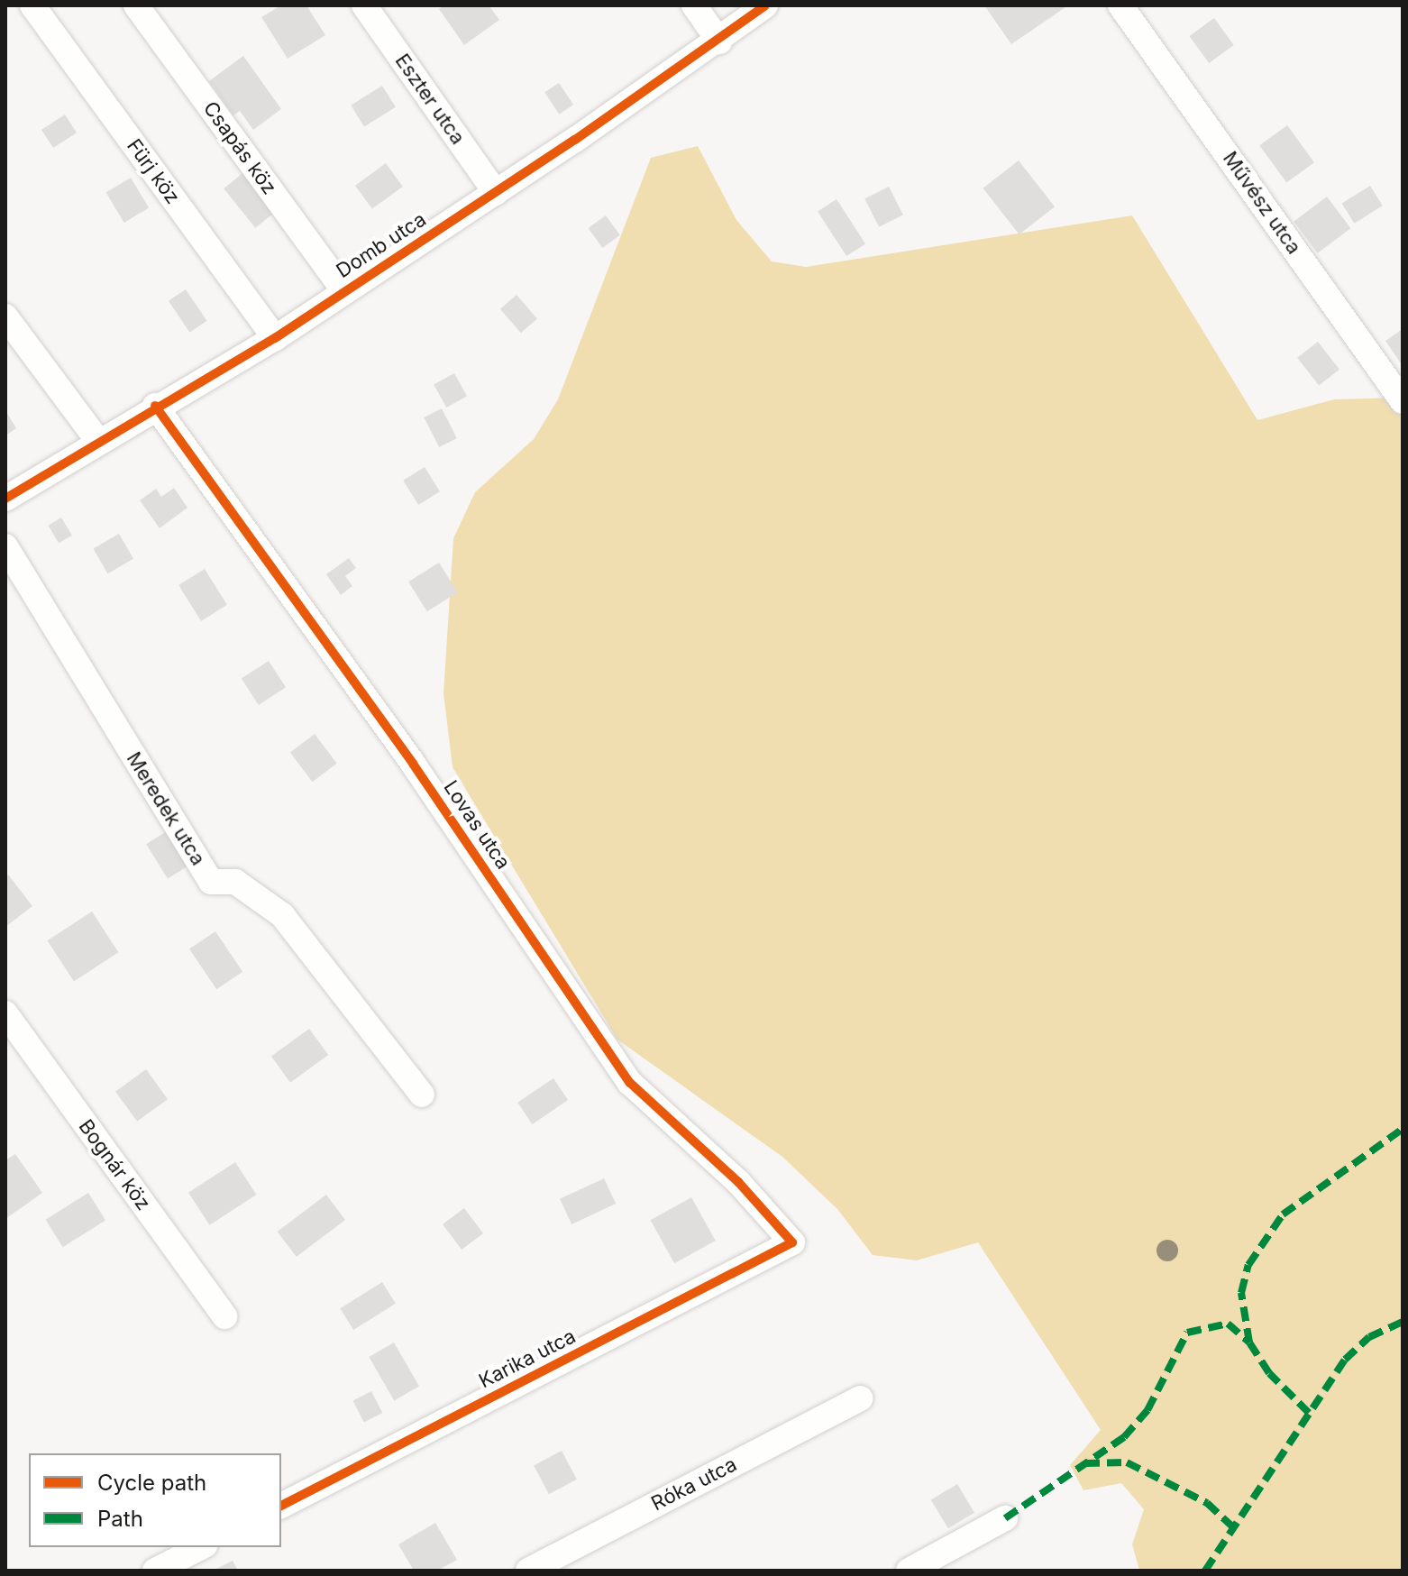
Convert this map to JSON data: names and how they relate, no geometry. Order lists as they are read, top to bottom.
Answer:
{
  "streets": {
    "street": [
      "Eszter utca",
      "Csapás köz",
      "Fürj köz",
      "Művész utca",
      "Domb utca",
      "Meredek utca",
      "Lovas utca",
      "Bognár köz",
      "Karika utca",
      "Róka utca"
    ]
  },
  "crossings": [
    ["Eszter utca", "Domb utca"],
    ["Csapás köz", "Domb utca"],
    ["Fürj köz", "Domb utca"],
    ["Domb utca", "Lovas utca"],
    ["Lovas utca", "Karika utca"]
  ],
  "legend": ["Cycle path", "Path"]
}
